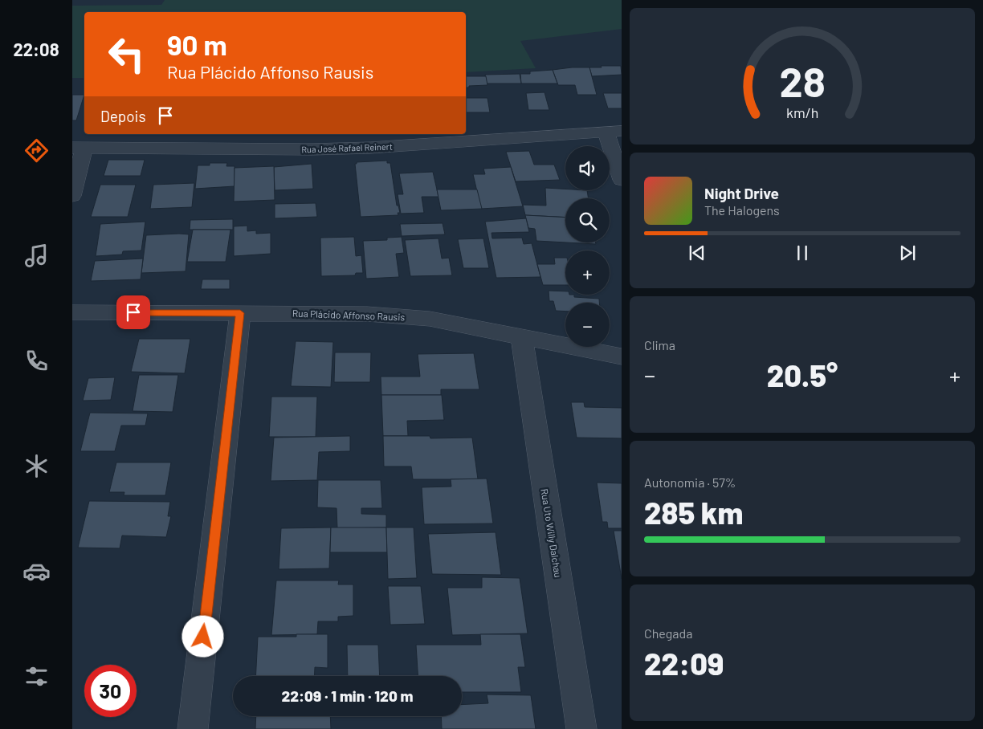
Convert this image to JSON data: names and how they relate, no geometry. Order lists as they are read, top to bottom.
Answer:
{
  "streets": {
    "street": ["Rua José Rafael Reinert", "Rua Plácido Affonso Rausis", "Rua Uto Willy Dalchau"]
  },
  "crossings": [
    ["Rua Plácido Affonso Rausis", "Rua Uto Willy Dalchau"]
  ],
  "page": {
    "tabs": "22:08",
    "turn": ["90 m", "Rua Plácido Affonso Rausis"],
    "then": "Depois",
    "map_buttons": ["+", "−"],
    "song": ["Night Drive", "The Halogens"],
    "tile": [
      "Clima",
      ["Autonomia · 57%", "285 km"],
      ["Chegada", "22:09"]
    ],
    "heat": ["−", "20.5°", "+"],
    "limit": "30",
    "trip": "22:09 · 1 min · 120 m",
    "gauge": ["28", "km/h"]
  }
}
